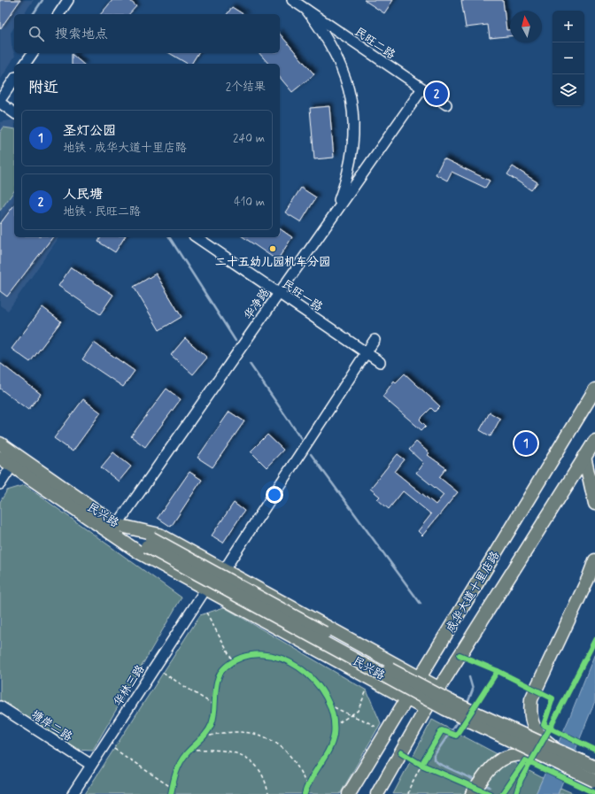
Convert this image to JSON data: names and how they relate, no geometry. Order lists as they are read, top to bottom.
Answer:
{
  "streets": {
    "main road": ["民兴路", "成华大道十里店路"],
    "street": [
      "民旺二路",
      "民旺一路",
      "华净路",
      "华林三路",
      "塘岸二路"
    ]
  },
  "crossings": [
    ["民旺二路", "华净路"],
    ["民旺一路", "华净路"],
    ["华净路", "民兴路"],
    ["民兴路", "成华大道十里店路"],
    ["民兴路", "华林三路"],
    ["华林三路", "塘岸二路"]
  ],
  "places": ["二十五幼儿园机车分园"],
  "north": "top",
  "page": {
    "map_buttons": ["+", "−"],
    "search": "搜索地点",
    "heading": ["附近", "2个结果"],
    "pins": ["2", "1"],
    "list": [
      {
        "mark": "1",
        "name": "圣灯公园",
        "note": "地铁 · 成华大道十里店路",
        "value": "240 m"
      },
      {
        "mark": "2",
        "name": "人民塘",
        "note": "地铁 · 民旺二路",
        "value": "410 m"
      }
    ]
  }
}
